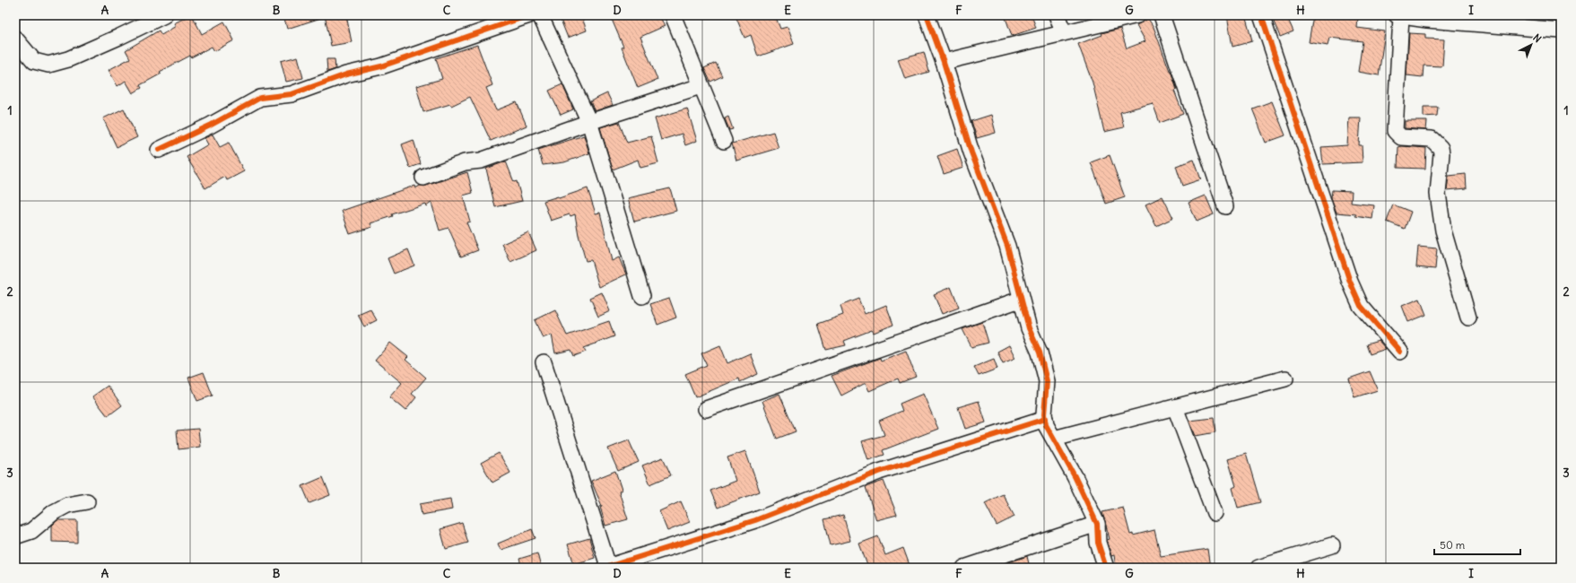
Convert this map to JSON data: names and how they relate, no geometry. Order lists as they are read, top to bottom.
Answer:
{
  "scale_bar": "50 m",
  "north": "top right",
  "grid": {
    "columns": [
      "A",
      "B",
      "C",
      "D",
      "E",
      "F",
      "G",
      "H",
      "I"
    ],
    "rows": ["1", "2", "3"]
  }
}
